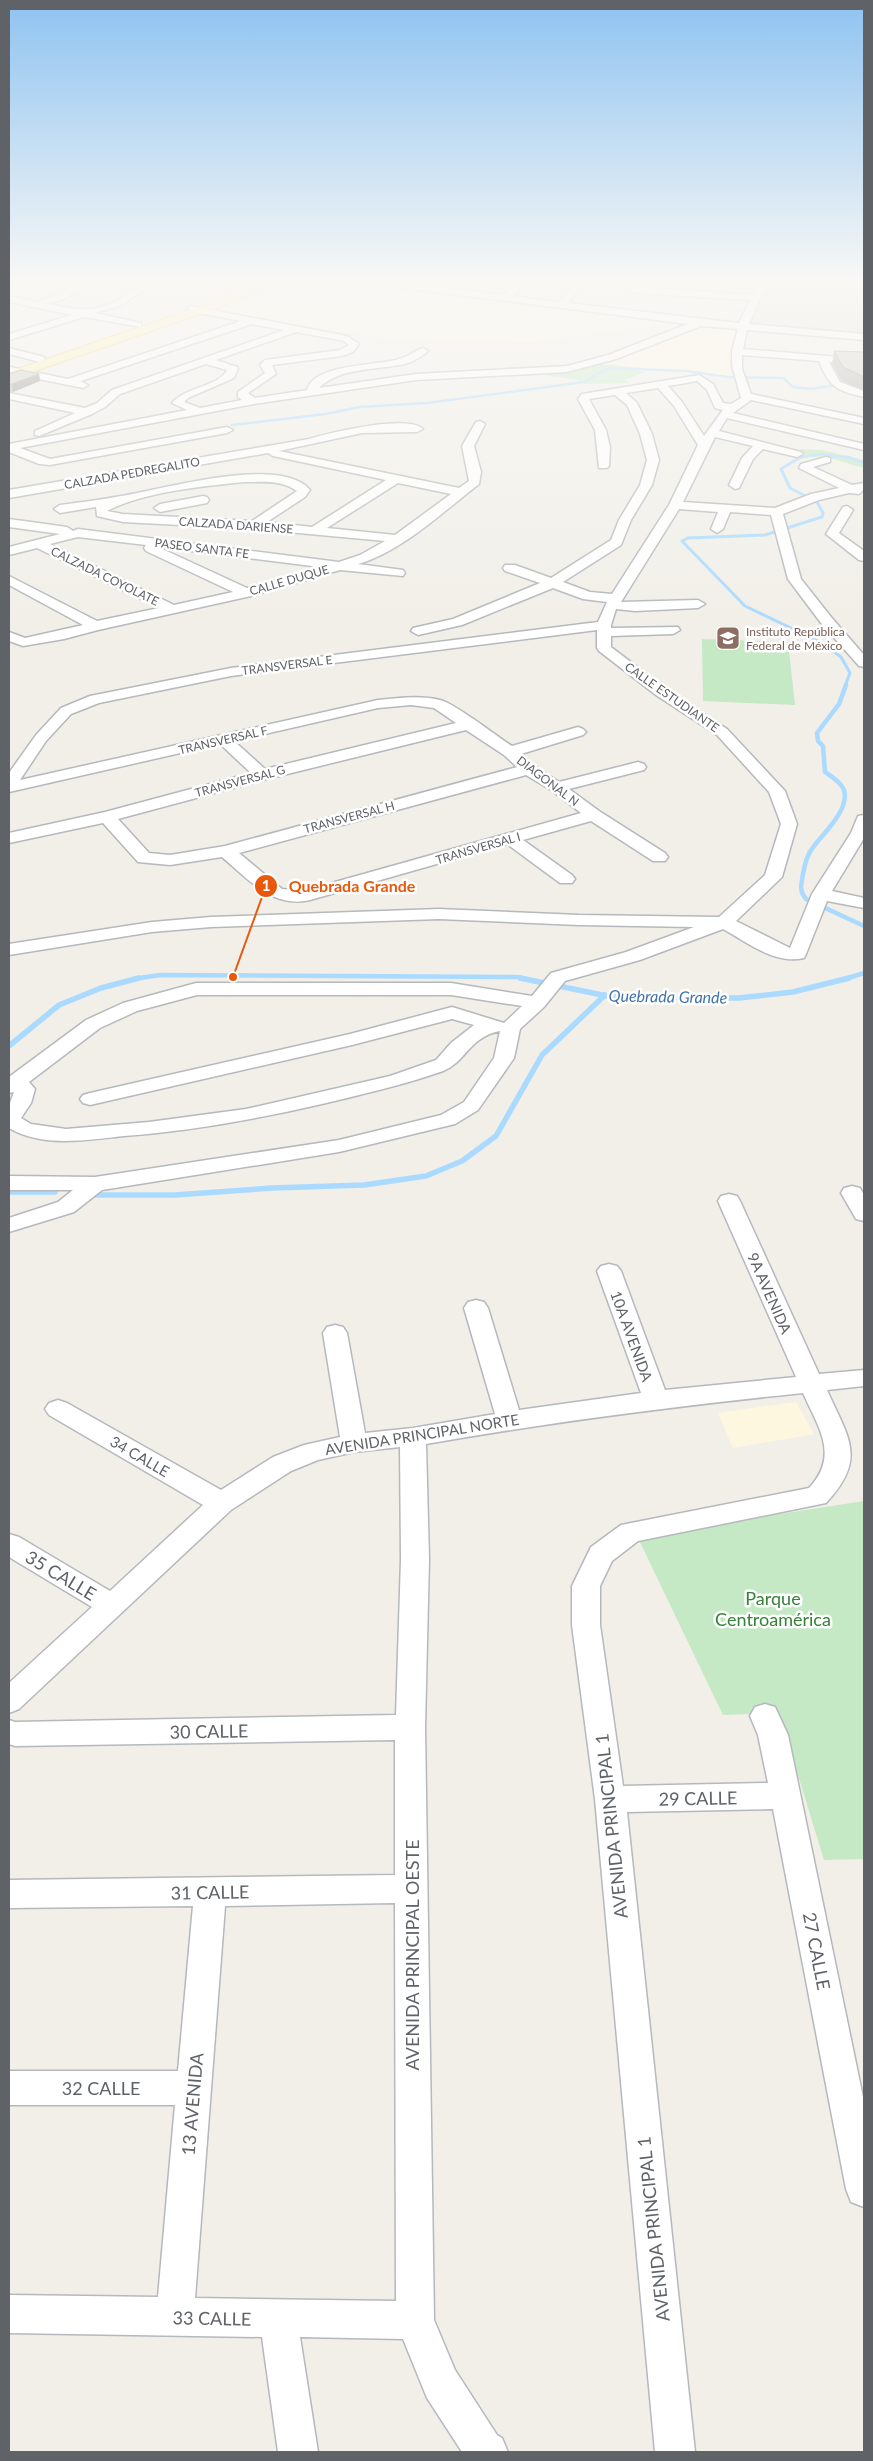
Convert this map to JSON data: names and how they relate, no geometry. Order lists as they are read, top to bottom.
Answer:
{
  "streets": {
    "street": [
      "CALZADA PEDREGALITO",
      "CALZADA DARIENSE",
      "PASEO SANTA FE",
      "CALZADA COYOLATE",
      "CALLE DUQUE",
      "TRANSVERSAL E",
      "CALLE ESTUDIANTE",
      "TRANSVERSAL F",
      "TRANSVERSAL G",
      "DIAGONAL N",
      "TRANSVERSAL H",
      "TRANSVERSAL I",
      "9A AVENIDA",
      "10A AVENIDA",
      "AVENIDA PRINCIPAL NORTE",
      "34 CALLE",
      "35 CALLE",
      "30 CALLE",
      "29 CALLE",
      "AVENIDA PRINCIPAL 1",
      "31 CALLE",
      "27 CALLE",
      "AVENIDA PRINCIPAL OESTE",
      "32 CALLE",
      "13 AVENIDA",
      "33 CALLE"
    ]
  },
  "crossings": [
    ["CALZADA PEDREGALITO", "CALLE DUQUE"],
    ["CALZADA DARIENSE", "CALLE DUQUE"],
    ["PASEO SANTA FE", "CALZADA COYOLATE"],
    ["PASEO SANTA FE", "CALLE DUQUE"],
    ["CALZADA COYOLATE", "CALLE DUQUE"],
    ["TRANSVERSAL E", "CALLE ESTUDIANTE"],
    ["TRANSVERSAL E", "TRANSVERSAL F"],
    ["TRANSVERSAL F", "DIAGONAL N"],
    ["TRANSVERSAL G", "DIAGONAL N"],
    ["TRANSVERSAL G", "TRANSVERSAL H"],
    ["DIAGONAL N", "TRANSVERSAL H"],
    ["DIAGONAL N", "TRANSVERSAL I"],
    ["TRANSVERSAL H", "TRANSVERSAL I"],
    ["9A AVENIDA", "AVENIDA PRINCIPAL NORTE"],
    ["9A AVENIDA", "AVENIDA PRINCIPAL 1"],
    ["10A AVENIDA", "AVENIDA PRINCIPAL NORTE"],
    ["AVENIDA PRINCIPAL NORTE", "34 CALLE"],
    ["AVENIDA PRINCIPAL NORTE", "35 CALLE"],
    ["AVENIDA PRINCIPAL NORTE", "AVENIDA PRINCIPAL 1"],
    ["AVENIDA PRINCIPAL NORTE", "AVENIDA PRINCIPAL OESTE"],
    ["30 CALLE", "AVENIDA PRINCIPAL OESTE"],
    ["29 CALLE", "AVENIDA PRINCIPAL 1"],
    ["29 CALLE", "27 CALLE"],
    ["31 CALLE", "AVENIDA PRINCIPAL OESTE"],
    ["31 CALLE", "13 AVENIDA"],
    ["AVENIDA PRINCIPAL OESTE", "33 CALLE"],
    ["32 CALLE", "13 AVENIDA"],
    ["13 AVENIDA", "33 CALLE"]
  ],
  "water": ["Quebrada Grande"],
  "parks": ["Parque Centroamérica"],
  "places": {
    "school or university": ["Instituto República Federal de México"],
    "other": ["Quebrada Grande"]
  }
}
